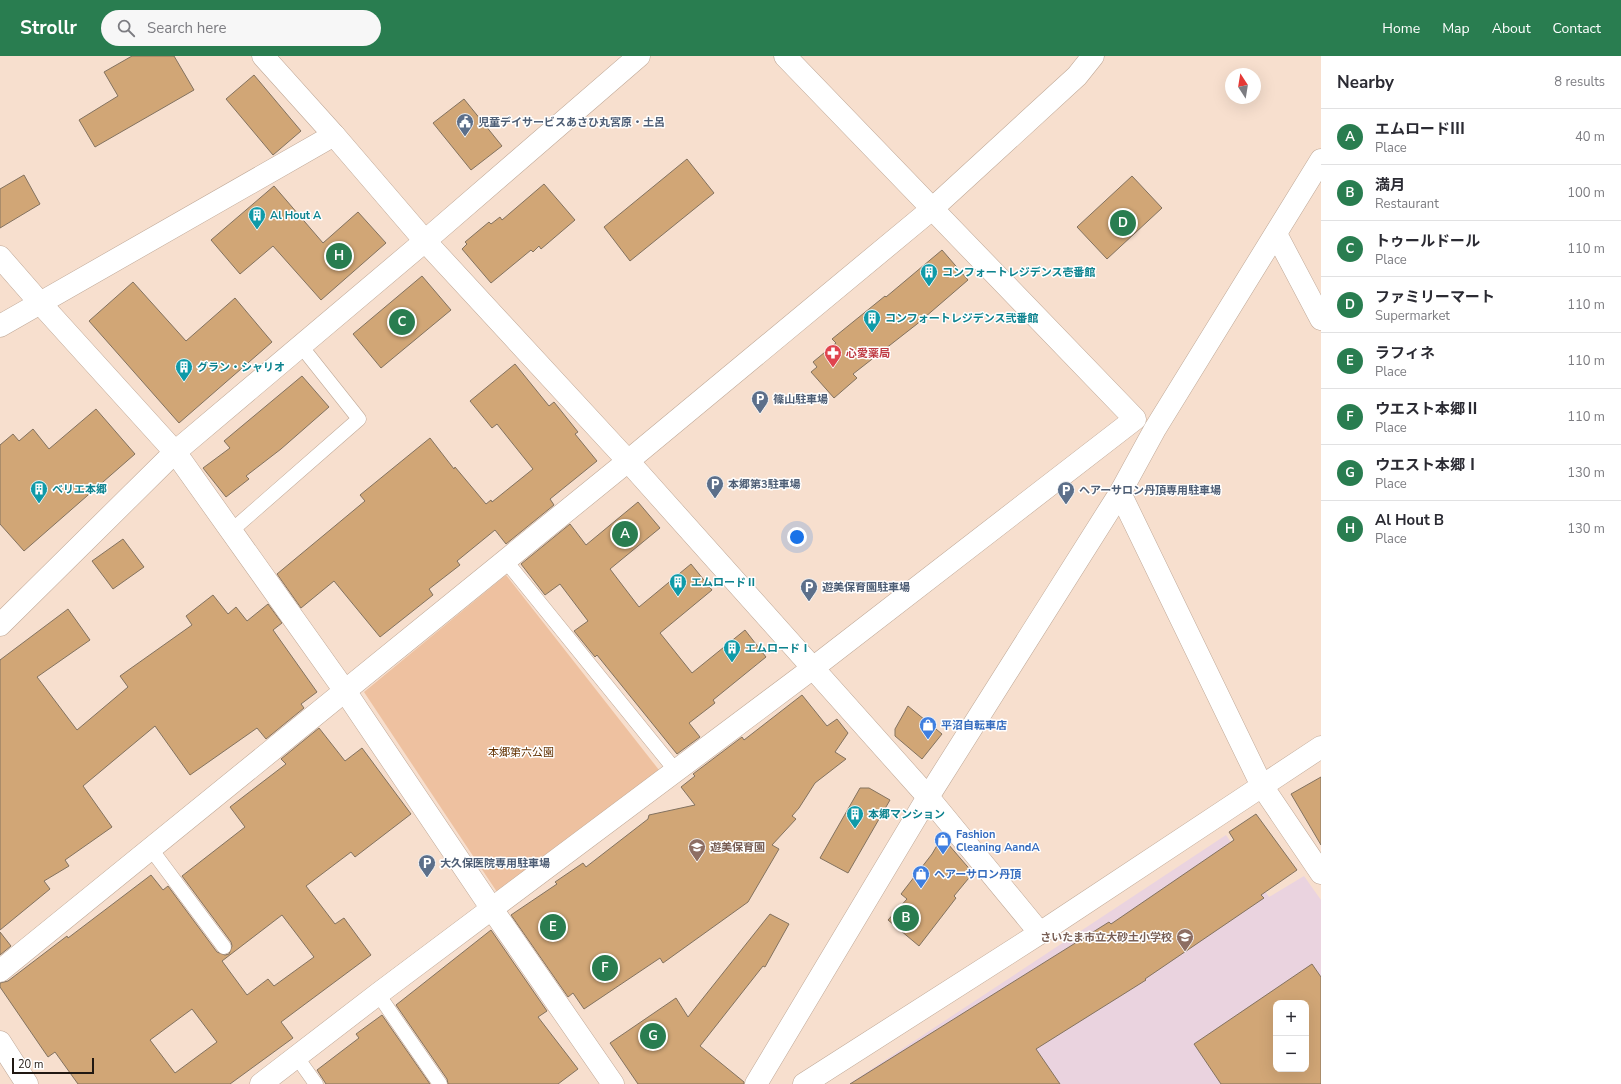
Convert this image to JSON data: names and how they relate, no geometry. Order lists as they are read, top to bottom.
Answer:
{
  "parks": ["本郷第六公園"],
  "places": {
    "public building": ["児童デイサービスあさひ丸宮原・土呂"],
    "building": [
      "Al Hout A",
      "コンフォートレジデンス壱番館",
      "コンフォートレジデンス弐番館",
      "グラン・シャリオ",
      "ベリエ本郷",
      "エムロードⅡ",
      "エムロードⅠ",
      "本郷マンション"
    ],
    "pharmacy": ["心愛薬局"],
    "parking": [
      "篠山駐車場",
      "本郷第3駐車場",
      "ヘアーサロン丹頂専用駐車場",
      "遊美保育園駐車場",
      "大久保医院専用駐車場"
    ],
    "shop": ["平沼自転車店", "Fashion Cleaning AandA", "ヘアーサロン丹頂"],
    "school or university": ["遊美保育園", "さいたま市立大砂土小学校"]
  },
  "scale_bar": "20 m",
  "north": "top",
  "page": {
    "header": "Strollr",
    "search": "Search here",
    "nav": [
      "Home",
      "Map",
      "About",
      "Contact"
    ],
    "heading": ["Nearby", "8 results"],
    "list": [
      {
        "mark": "A",
        "name": "エムロードⅢ",
        "note": "Place",
        "value": "40 m"
      },
      {
        "mark": "B",
        "name": "満月",
        "note": "Restaurant",
        "value": "100 m"
      },
      {
        "mark": "C",
        "name": "トゥールドール",
        "note": "Place",
        "value": "110 m"
      },
      {
        "mark": "D",
        "name": "ファミリーマート",
        "note": "Supermarket",
        "value": "110 m"
      },
      {
        "mark": "E",
        "name": "ラフィネ",
        "note": "Place",
        "value": "110 m"
      },
      {
        "mark": "F",
        "name": "ウエスト本郷Ⅱ",
        "note": "Place",
        "value": "110 m"
      },
      {
        "mark": "G",
        "name": "ウエスト本郷Ⅰ",
        "note": "Place",
        "value": "130 m"
      },
      {
        "mark": "H",
        "name": "Al Hout B",
        "note": "Place",
        "value": "130 m"
      }
    ],
    "pins": [
      "D",
      "H",
      "C",
      "A",
      "B",
      "E",
      "F",
      "G"
    ],
    "map_buttons": ["+", "−"],
    "scale": "20 m"
  }
}
